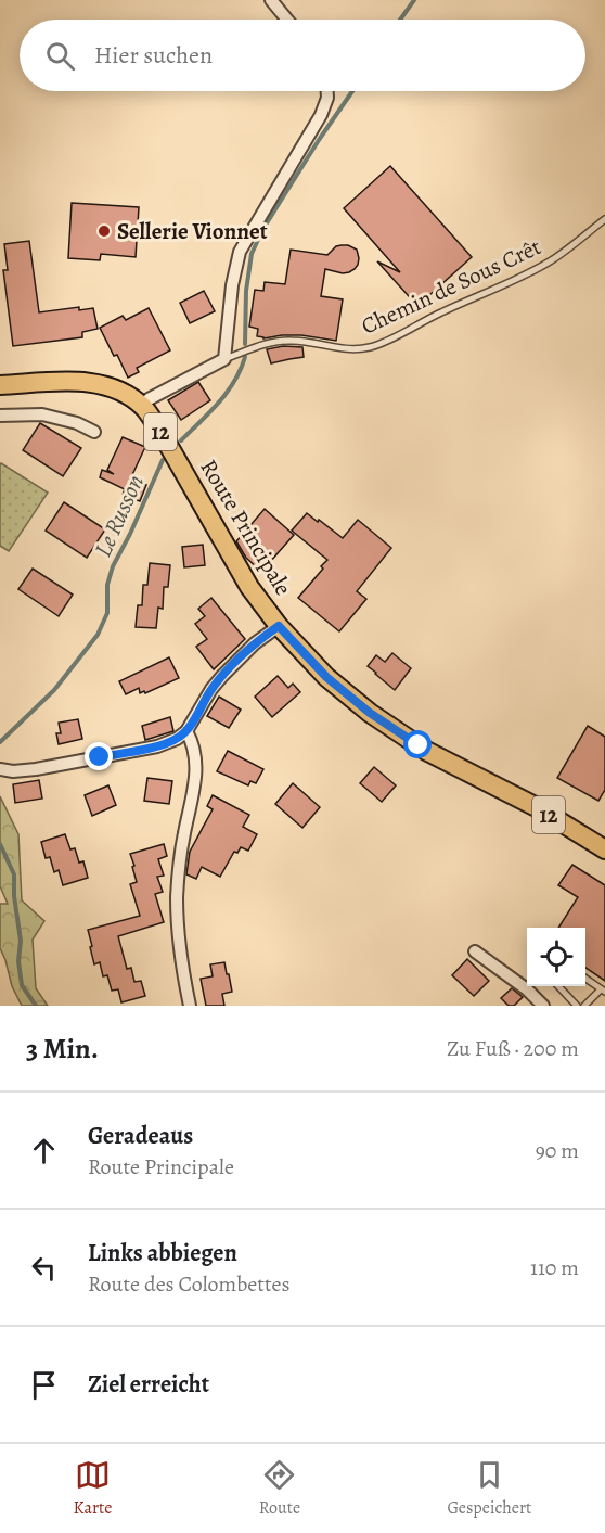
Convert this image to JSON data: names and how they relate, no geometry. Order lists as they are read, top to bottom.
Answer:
{
  "streets": {
    "main road": ["12", "Route Principale"],
    "lane": ["Chemin de Sous Crêt"]
  },
  "water": ["Le Russon"],
  "places": ["Sellerie Vionnet"],
  "page": {
    "search": "Hier suchen",
    "heading": ["3 Min.", "Zu Fuß · 200 m"],
    "list": [
      ["Geradeaus", "Route Principale", "90 m"],
      ["Links abbiegen", "Route des Colombettes", "110 m"],
      "Ziel erreicht"
    ],
    "nav": ["Karte", "Route", "Gespeichert"]
  }
}
